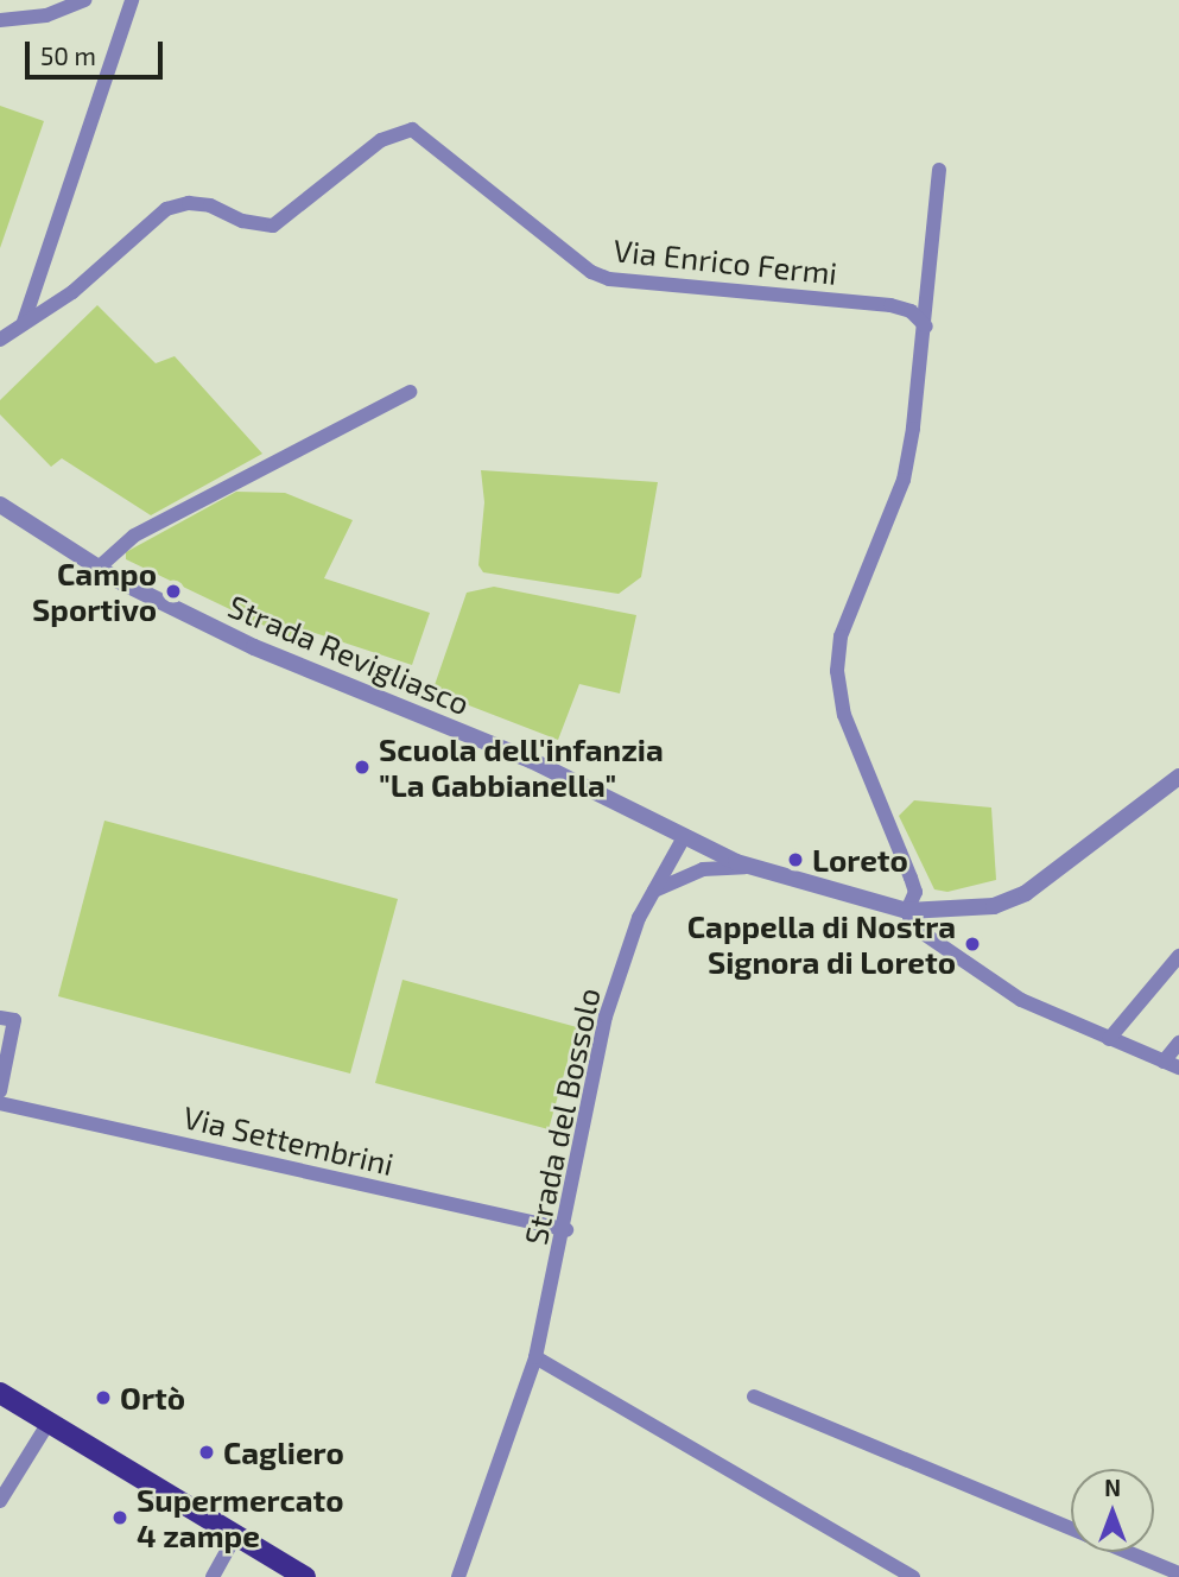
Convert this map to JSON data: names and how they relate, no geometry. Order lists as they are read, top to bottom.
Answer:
{
  "streets": {
    "street": [
      "Via Enrico Fermi",
      "Strada Revigliasco",
      "Strada del Bossolo",
      "Via Settembrini"
    ]
  },
  "crossings": [
    ["Strada Revigliasco", "Strada del Bossolo"],
    ["Strada del Bossolo", "Via Settembrini"]
  ],
  "places": [
    "Campo Sportivo",
    "Scuola dell'infanzia \"La Gabbianella\"",
    "Loreto",
    "Cappella di Nostra Signora di Loreto",
    "Ortò",
    "Cagliero",
    "Supermercato 4 zampe"
  ],
  "scale_bar": "50 m",
  "north": "top"
}
